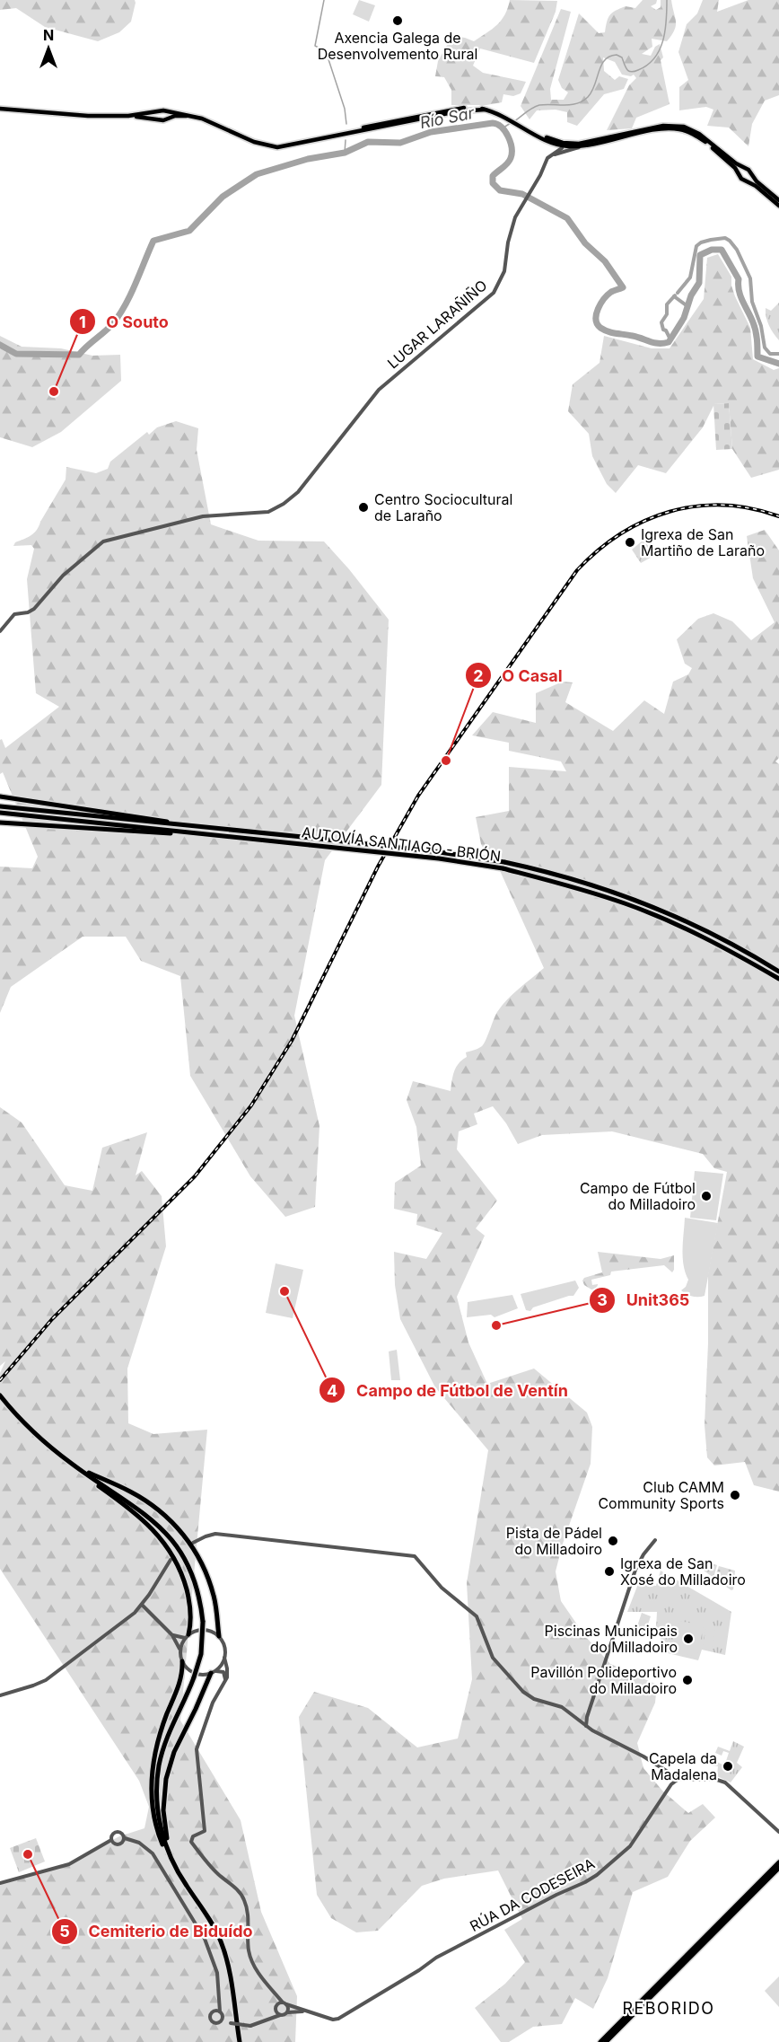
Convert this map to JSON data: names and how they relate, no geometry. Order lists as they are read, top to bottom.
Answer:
{
  "streets": {
    "highway": ["AUTOVÍA SANTIAGO - BRIÓN"],
    "street": ["LUGAR LARAÑIÑO", "RÚA DA CODESEIRA"]
  },
  "districts": ["REBORIDO"],
  "water": ["Río Sar"],
  "places": [
    "Axencia Galega de Desenvolvemento Rural",
    "O Souto",
    "Centro Sociocultural de Laraño",
    "Igrexa de San Martiño de Laraño",
    "O Casal",
    "Campo de Fútbol do Milladoiro",
    "Campo de Fútbol de Ventín",
    "Unit365",
    "Club CAMM Community Sports",
    "Pista de Pádel do Milladoiro",
    "Igrexa de San Xosé do Milladoiro",
    "Piscinas Municipais do Milladoiro",
    "Pavillón Polideportivo do Milladoiro",
    "Capela da Madalena",
    "Cemiterio de Biduído"
  ],
  "north": "top"
}
